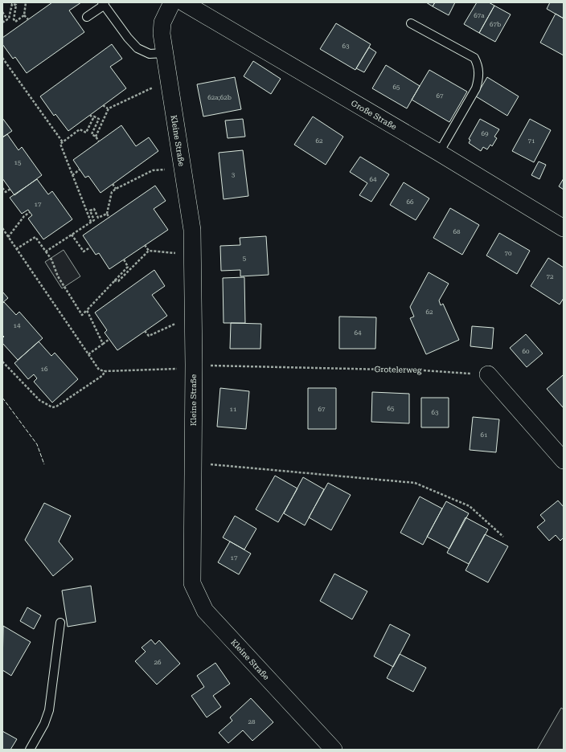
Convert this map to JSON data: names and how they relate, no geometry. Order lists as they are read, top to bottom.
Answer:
{
  "streets": {
    "street": ["Große Straße", "Kleine Straße"],
    "path": ["Grotelerweg"]
  },
  "crossings": [
    ["Kleine Straße", "Grotelerweg"]
  ],
  "house_numbers": [
    "67a",
    "67b",
    "63",
    "65",
    "67",
    "62a;62b",
    "69",
    "62",
    "71",
    "15",
    "3",
    "64",
    "66",
    "17",
    "68",
    "70",
    "5",
    "72",
    "62",
    "14",
    "64",
    "60",
    "16",
    "65",
    "11",
    "67",
    "63",
    "61",
    "17",
    "26",
    "28"
  ]
}
